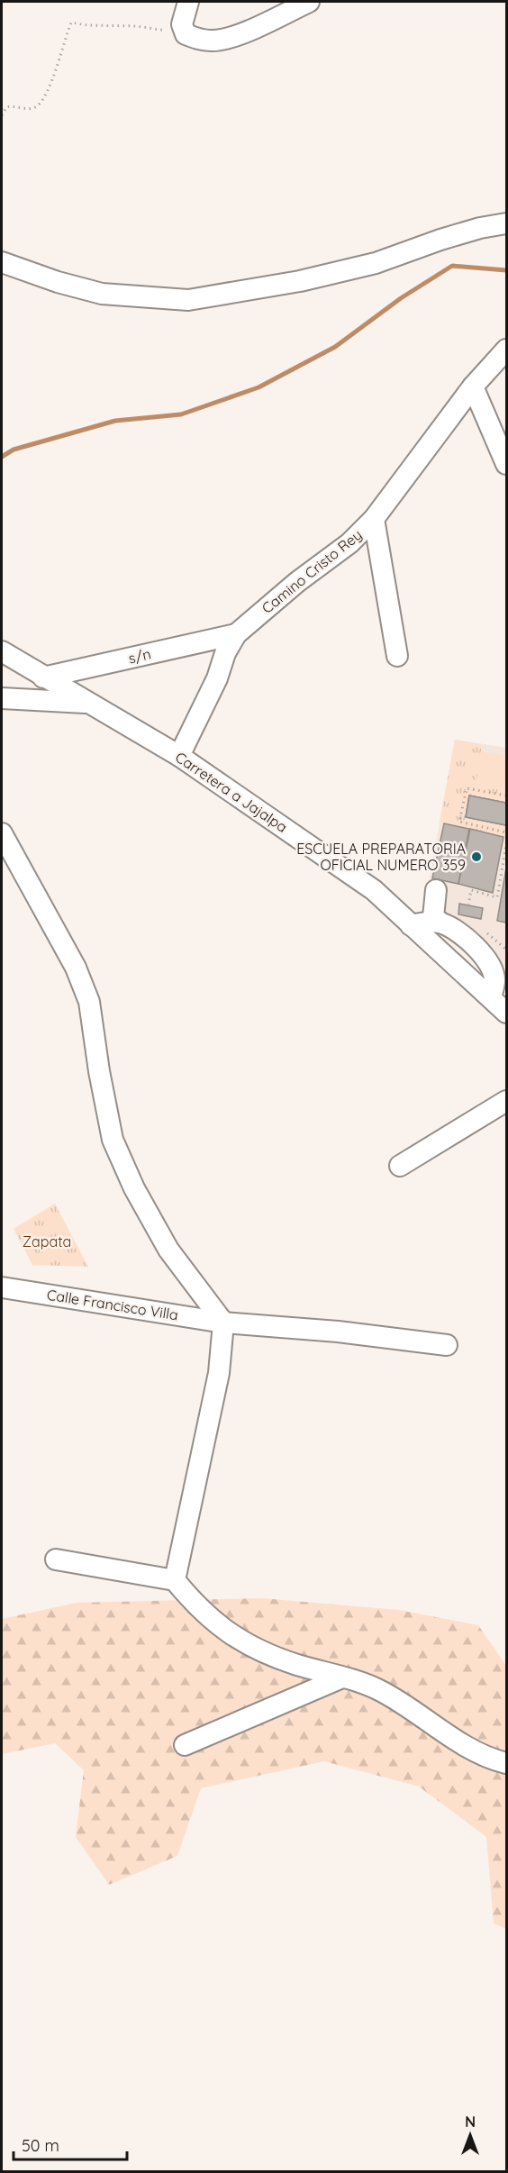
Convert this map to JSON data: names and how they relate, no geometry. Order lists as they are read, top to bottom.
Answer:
{
  "streets": {
    "street": [
      "Camino Cristo Rey",
      "s/n",
      "Carretera a Jajalpa",
      "Calle Francisco Villa"
    ]
  },
  "crossings": [
    ["Camino Cristo Rey", "s/n"],
    ["Camino Cristo Rey", "Carretera a Jajalpa"]
  ],
  "parks": ["Zapata"],
  "places": ["ESCUELA PREPARATORIA OFICIAL NUMERO 359"],
  "scale_bar": "50 m",
  "north": "top"
}
